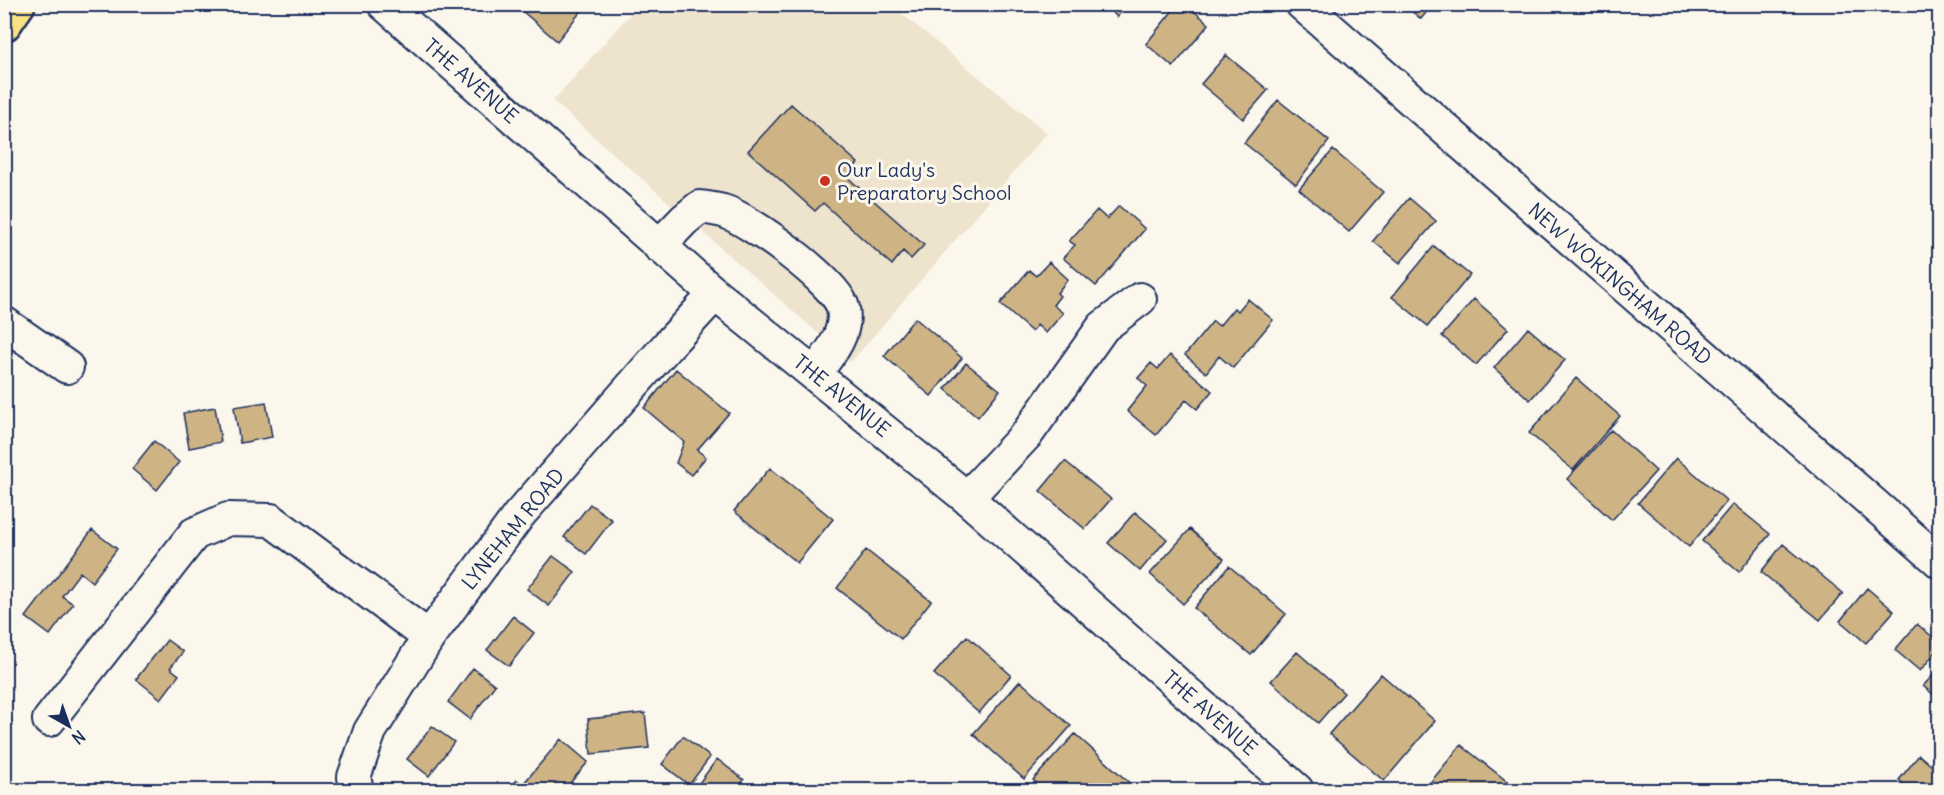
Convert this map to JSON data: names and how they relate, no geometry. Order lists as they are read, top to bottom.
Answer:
{
  "streets": {
    "street": ["THE AVENUE", "NEW WOKINGHAM ROAD", "LYNEHAM ROAD"]
  },
  "crossings": [
    ["THE AVENUE", "LYNEHAM ROAD"]
  ],
  "places": ["Our Lady's Preparatory School"],
  "north": "bottom right"
}
